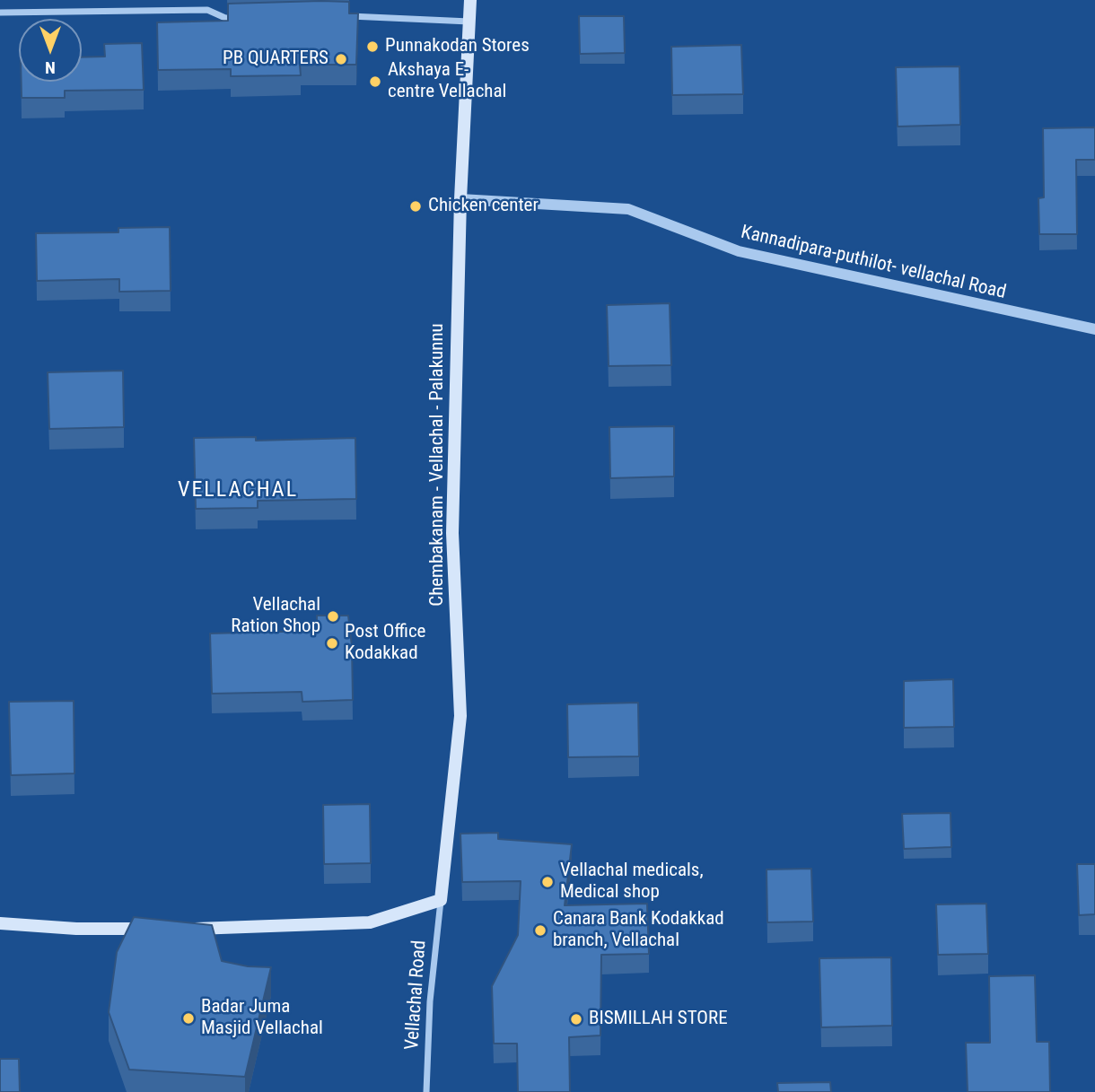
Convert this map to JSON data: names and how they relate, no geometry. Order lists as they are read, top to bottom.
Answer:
{
  "streets": {
    "main road": ["Chembakanam - Vellachal - Palakunnu"],
    "street": ["Kannadipara-puthilot- vellachal Road", "Vellachal Road"]
  },
  "crossings": [
    ["Kannadipara-puthilot- vellachal Road", "Chembakanam - Vellachal - Palakunnu"],
    ["Chembakanam - Vellachal - Palakunnu", "Vellachal Road"]
  ],
  "districts": ["VELLACHAL"],
  "places": [
    "Punnakodan Stores",
    "PB QUARTERS",
    "Akshaya E- centre Vellachal",
    "Chicken center",
    "Vellachal Ration Shop",
    "Post Office Kodakkad",
    "Vellachal medicals, Medical shop",
    "Canara Bank Kodakkad branch, Vellachal",
    "Badar Juma Masjid Vellachal",
    "BISMILLAH STORE"
  ],
  "north": "bottom"
}
